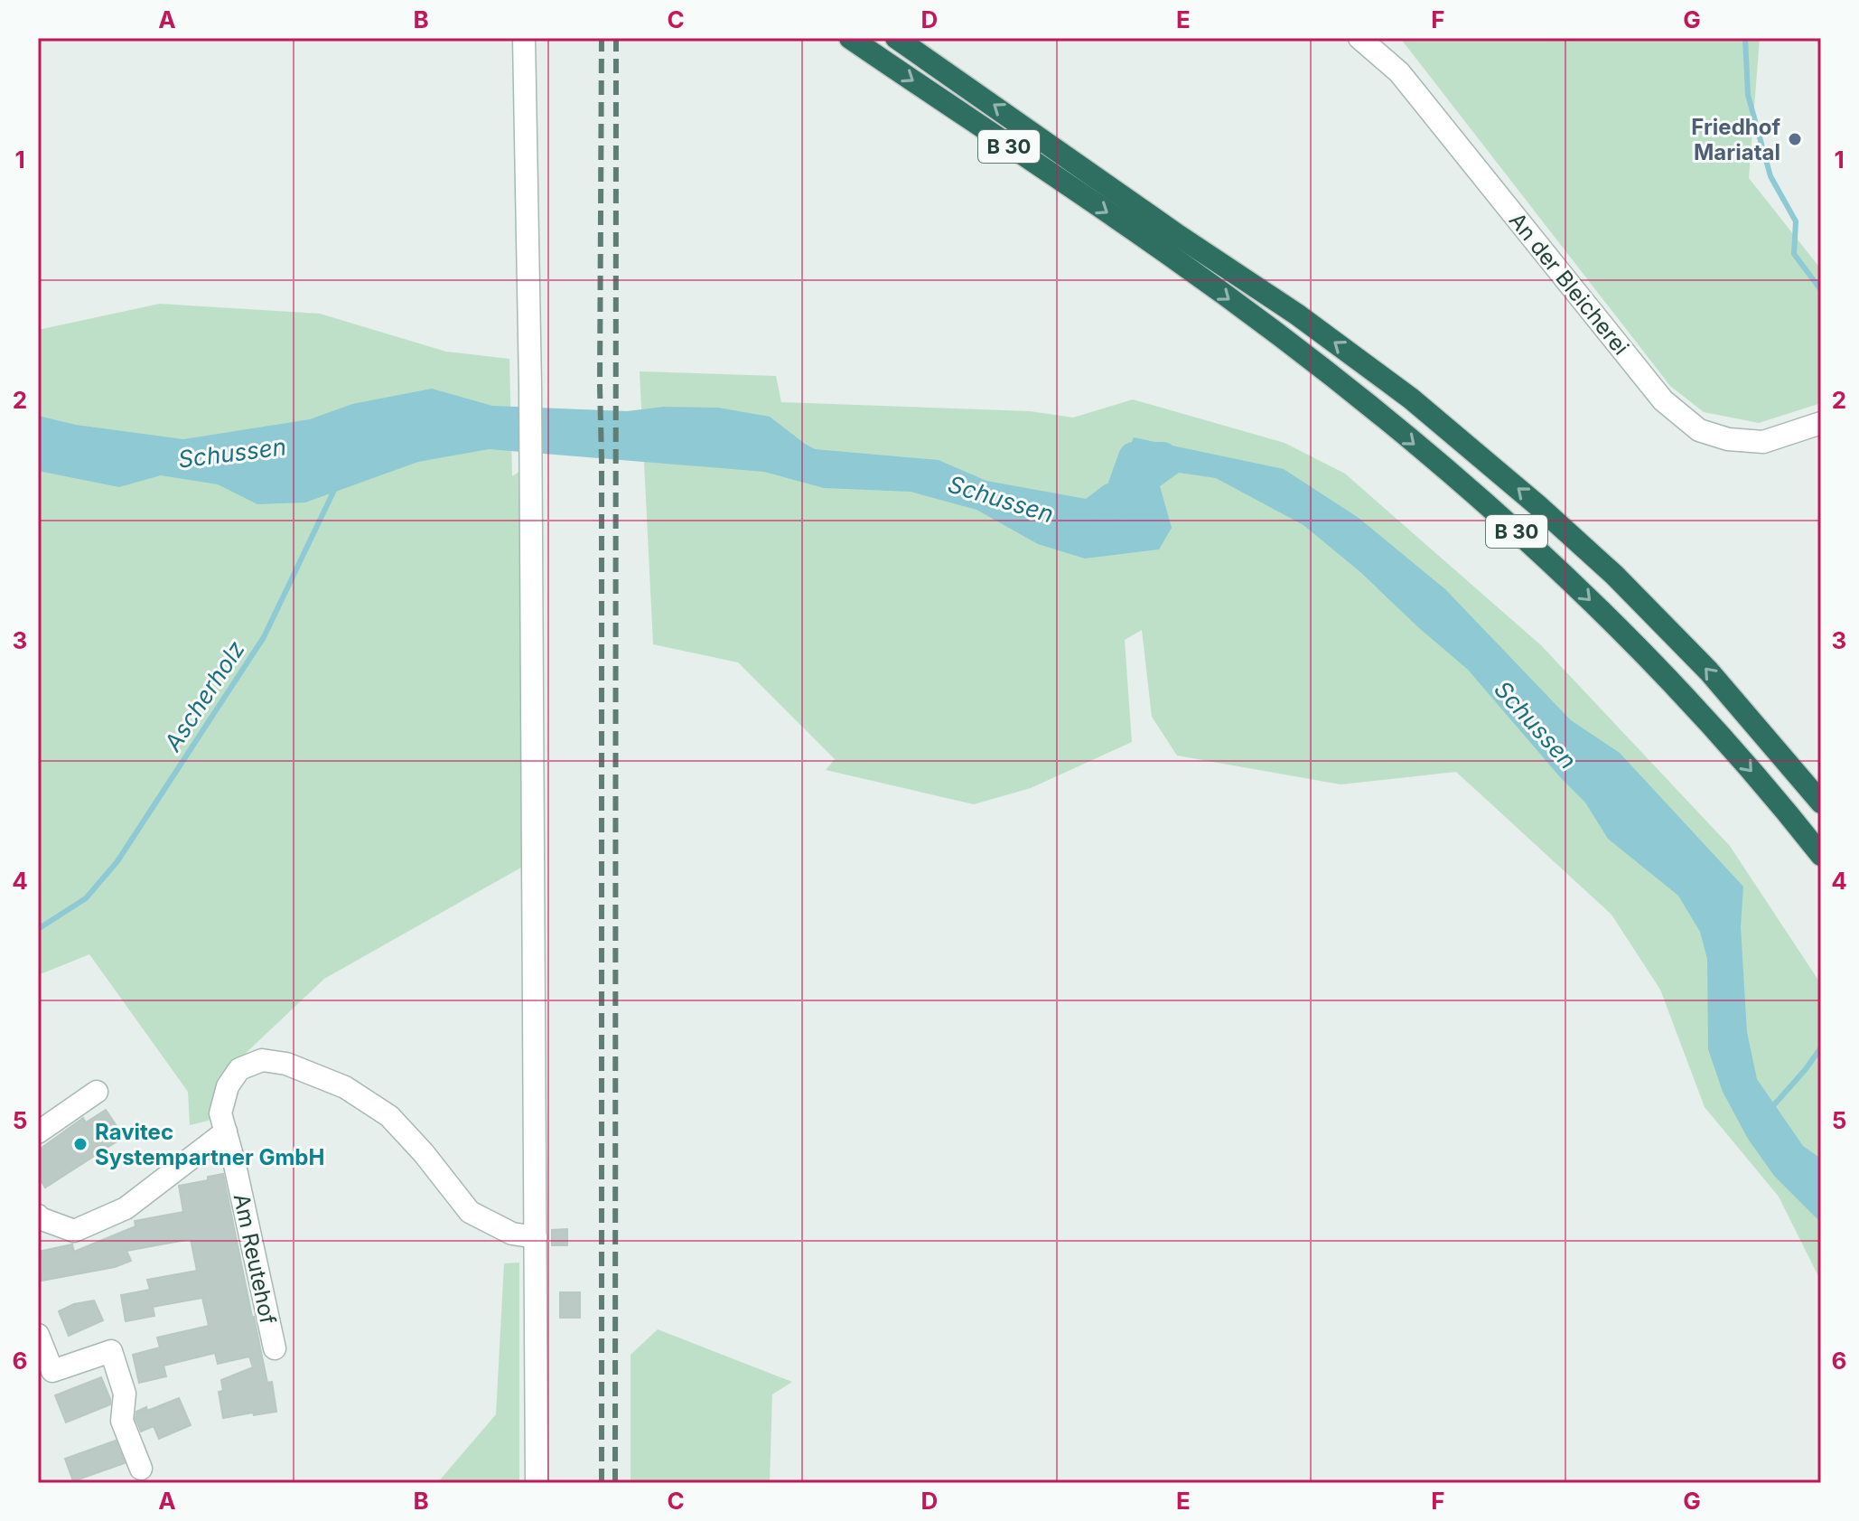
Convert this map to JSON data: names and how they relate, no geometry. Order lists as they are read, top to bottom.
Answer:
{
  "streets": {
    "highway": ["B 30"],
    "street": ["An der Bleicherei", "Am Reutehof"]
  },
  "water": ["Schussen", "Ascherholz"],
  "places": ["Friedhof Mariatal", "Ravitec Systempartner GmbH"],
  "grid": {
    "columns": [
      "A",
      "B",
      "C",
      "D",
      "E",
      "F",
      "G"
    ],
    "rows": [
      "1",
      "2",
      "3",
      "4",
      "5",
      "6"
    ]
  }
}
